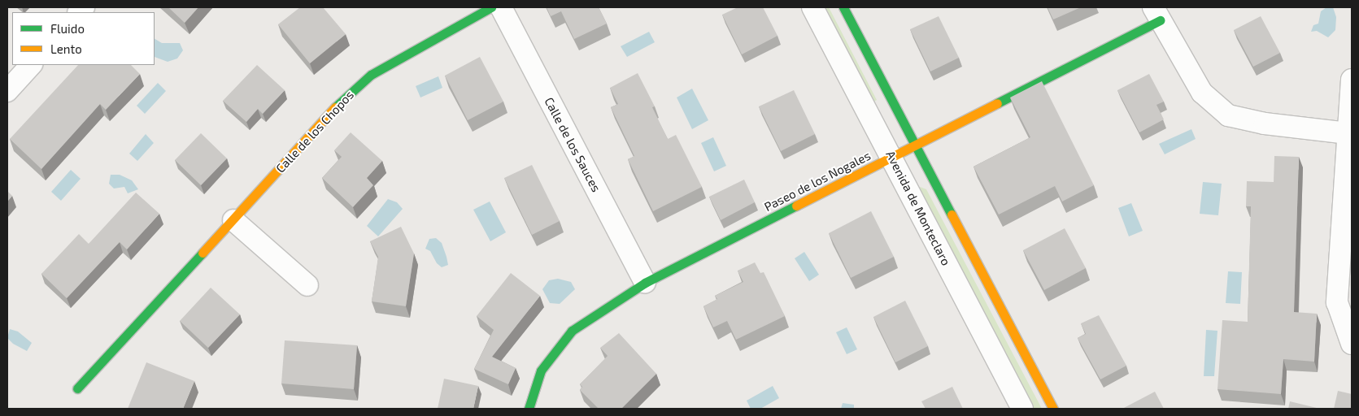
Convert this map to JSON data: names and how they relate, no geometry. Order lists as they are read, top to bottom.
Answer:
{
  "streets": {
    "street": [
      "Calle de los Chopos",
      "Calle de los Sauces",
      "Paseo de los Nogales",
      "Avenida de Monteclaro"
    ]
  },
  "crossings": [
    ["Calle de los Sauces", "Paseo de los Nogales"],
    ["Paseo de los Nogales", "Avenida de Monteclaro"]
  ],
  "legend": ["Fluido", "Lento"]
}
